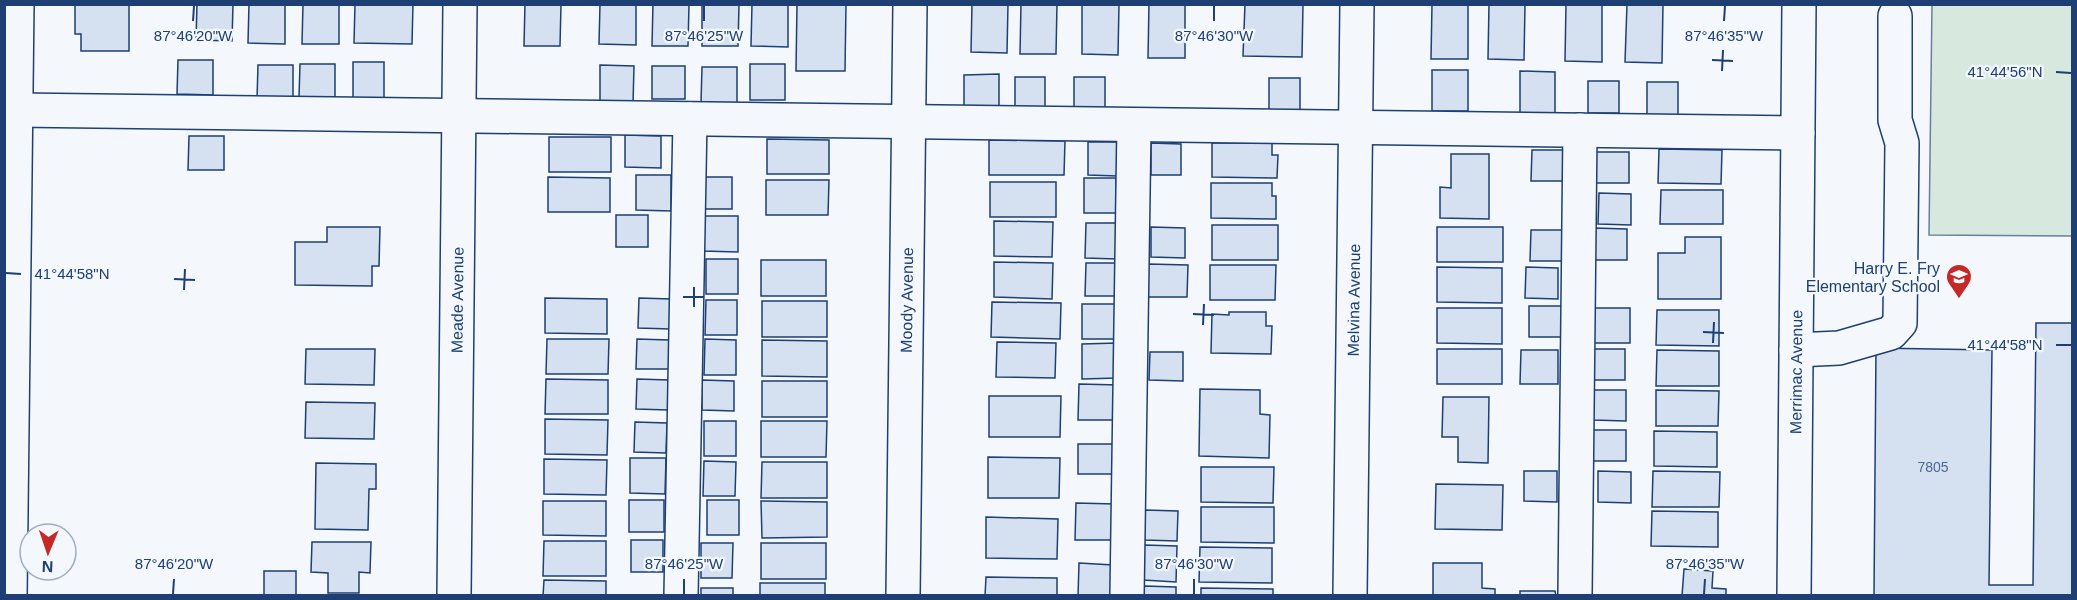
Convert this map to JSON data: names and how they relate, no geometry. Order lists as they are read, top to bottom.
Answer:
{
  "streets": {
    "street": [
      "Meade Avenue",
      "Moody Avenue",
      "Melvina Avenue",
      "Merrimac Avenue"
    ]
  },
  "places": {
    "school or university": ["Harry E. Fry Elementary School"]
  },
  "house_numbers": ["7805"],
  "north": "bottom",
  "coordinates": [
    "87°46'20\"W",
    "87°46'25\"W",
    "87°46'30\"W",
    "87°46'35\"W",
    "41°44'56\"N",
    "41°44'58\"N"
  ]
}
